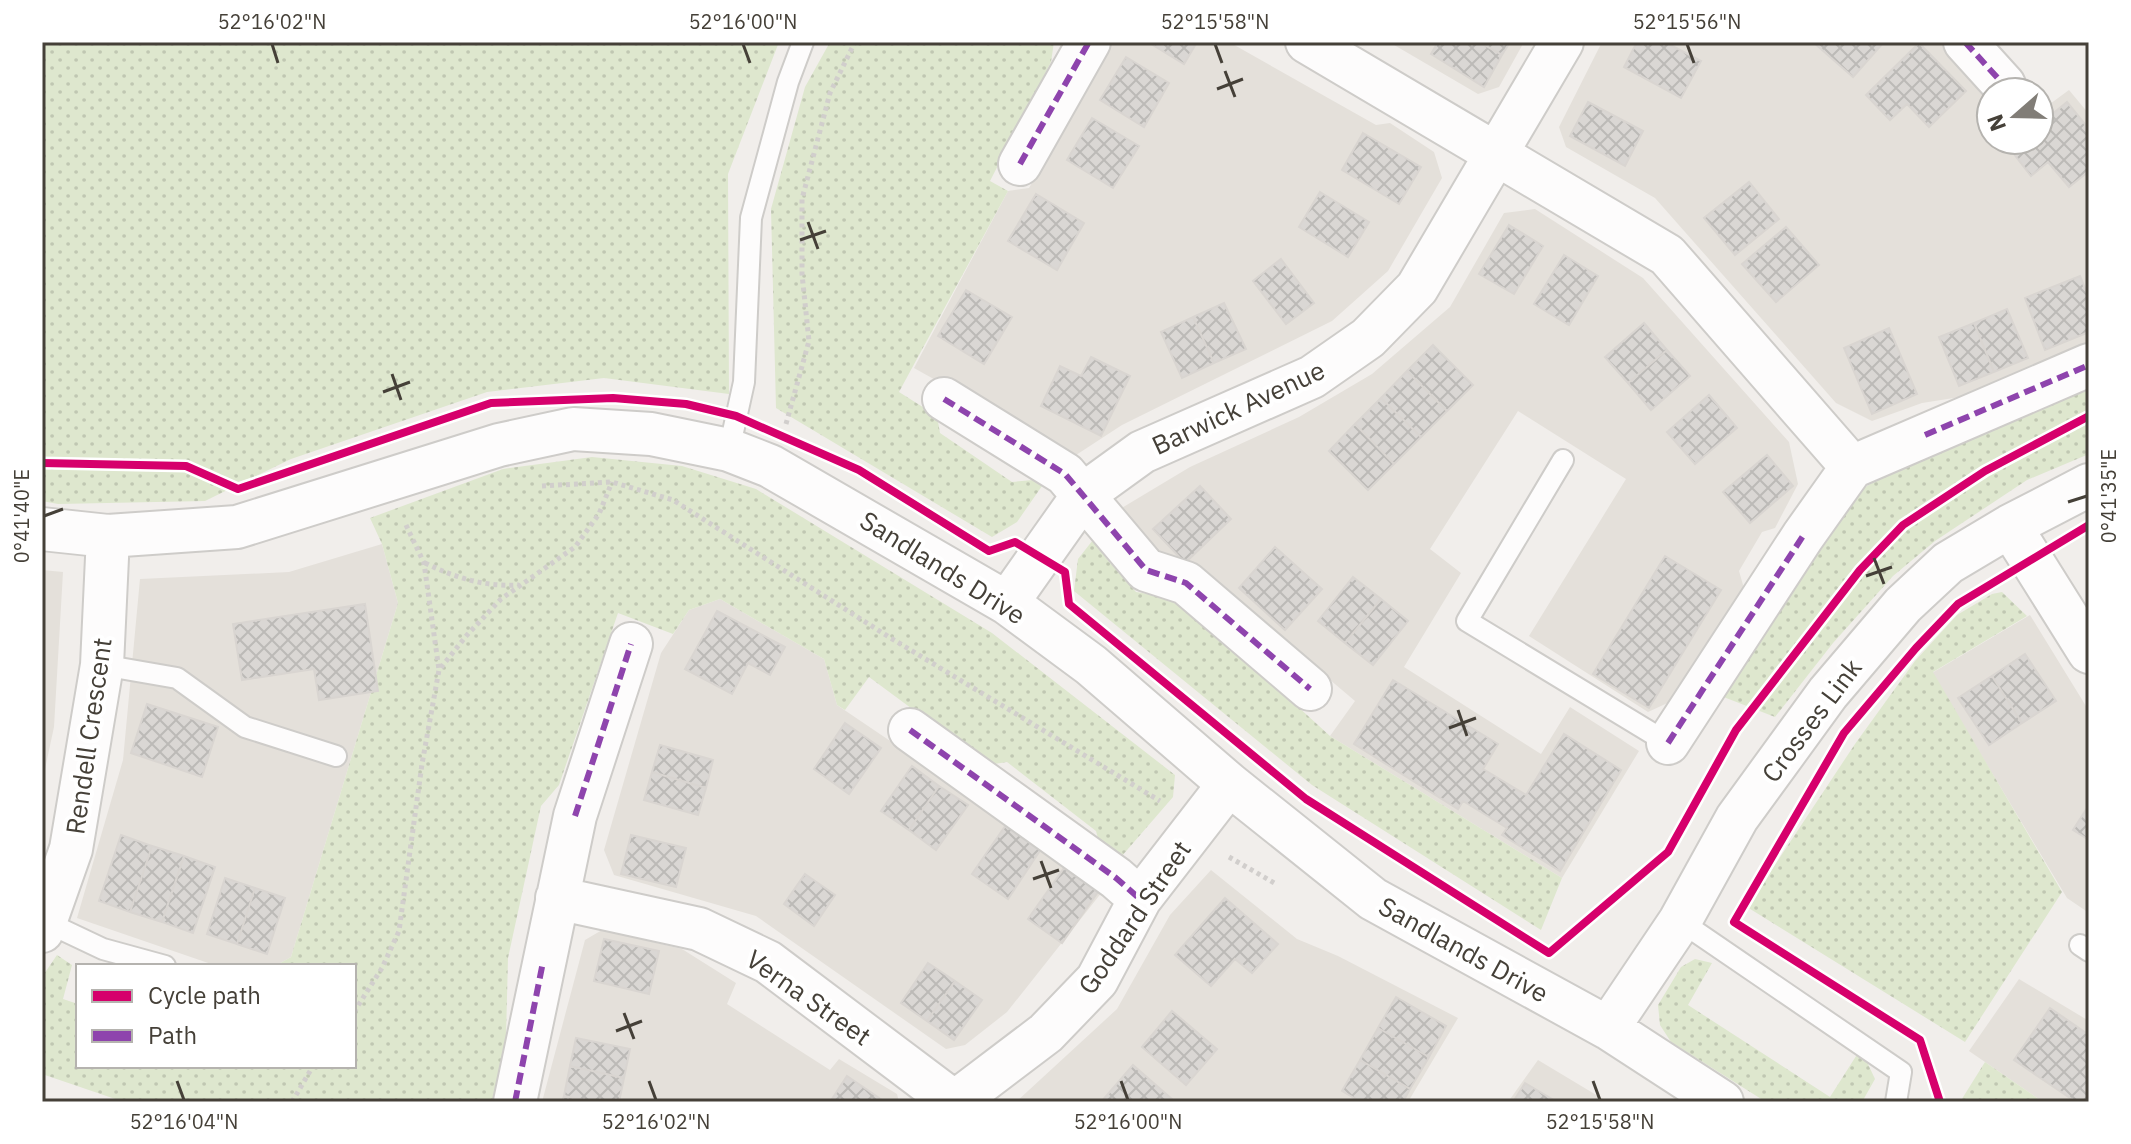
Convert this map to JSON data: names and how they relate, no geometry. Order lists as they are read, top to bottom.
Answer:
{
  "streets": {
    "street": [
      "Barwick Avenue",
      "Sandlands Drive",
      "Crosses Link",
      "Rendell Crescent",
      "Goddard Street",
      "Verna Street"
    ]
  },
  "crossings": [
    ["Barwick Avenue", "Sandlands Drive"],
    ["Sandlands Drive", "Crosses Link"],
    ["Sandlands Drive", "Rendell Crescent"],
    ["Sandlands Drive", "Goddard Street"],
    ["Goddard Street", "Verna Street"]
  ],
  "legend": ["Cycle path", "Path"],
  "north": "left",
  "coordinates": [
    "52°16'02\"N",
    "52°16'00\"N",
    "52°15'58\"N",
    "52°15'56\"N",
    "0°41'35\"E",
    "0°41'40\"E",
    "52°16'04\"N"
  ]
}
